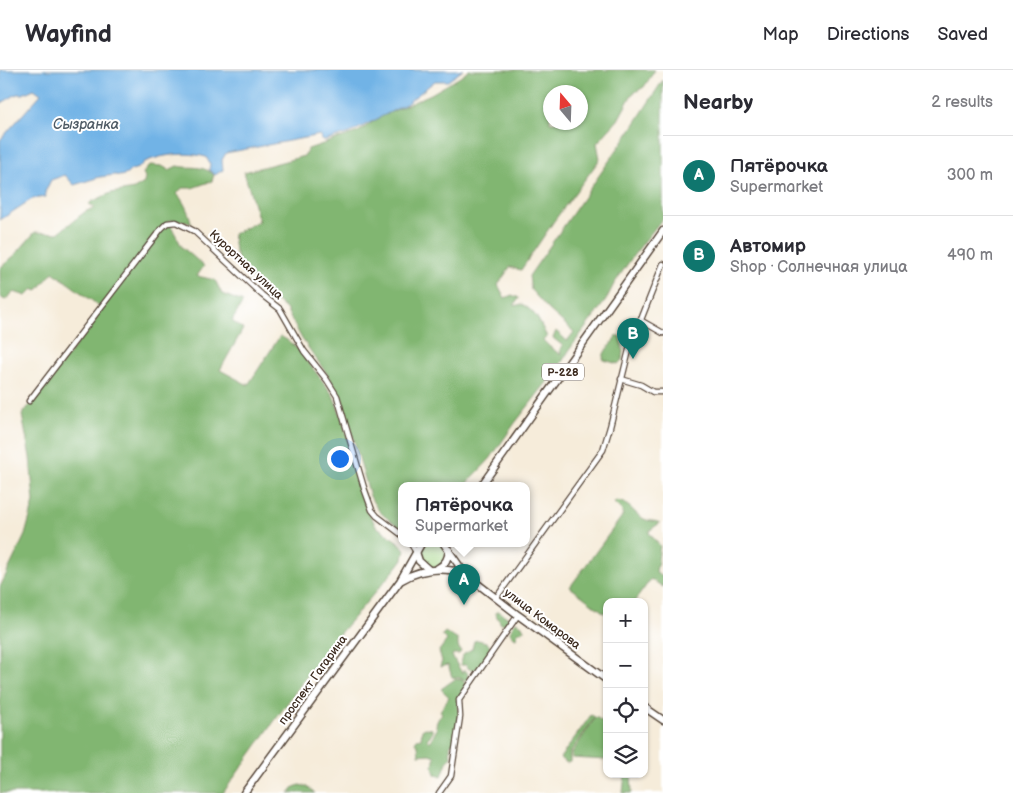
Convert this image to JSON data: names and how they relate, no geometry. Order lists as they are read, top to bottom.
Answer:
{
  "streets": {
    "main road": ["Р-228", "улица Комарова", "проспект Гагарина"],
    "street": ["Курортная улица"]
  },
  "crossings": [
    ["улица Комарова", "проспект Гагарина"]
  ],
  "water": ["Сызранка"],
  "north": "top",
  "page": {
    "header": "Wayfind",
    "nav": ["Map", "Directions", "Saved"],
    "heading": ["Nearby", "2 results"],
    "list": [
      {
        "mark": "A",
        "name": "Пятёрочка",
        "note": "Supermarket",
        "value": "300 m"
      },
      {
        "mark": "B",
        "name": "Автомир",
        "note": "Shop · Солнечная улица",
        "value": "490 m"
      }
    ],
    "pins": ["B", "A"],
    "popup": ["Пятёрочка", "Supermarket"],
    "map_buttons": ["+", "−"]
  }
}
